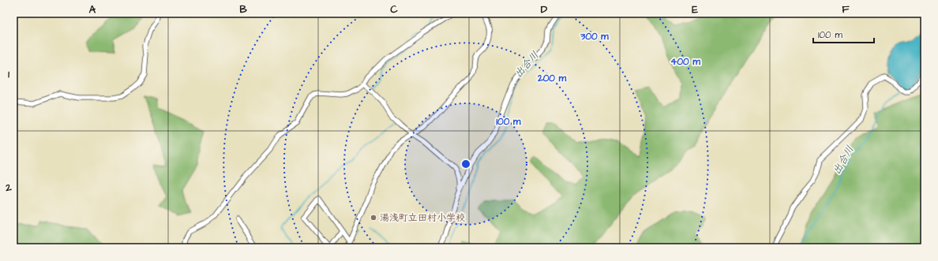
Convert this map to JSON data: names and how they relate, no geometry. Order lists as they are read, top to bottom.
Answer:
{
  "water": ["出合川"],
  "places": ["湯浅町立田村小学校"],
  "scale_bar": "100 m",
  "grid": {
    "columns": [
      "A",
      "B",
      "C",
      "D",
      "E",
      "F"
    ],
    "rows": ["1", "2"]
  },
  "rings": [
    "300 m",
    "400 m",
    "200 m",
    "100 m"
  ]
}
